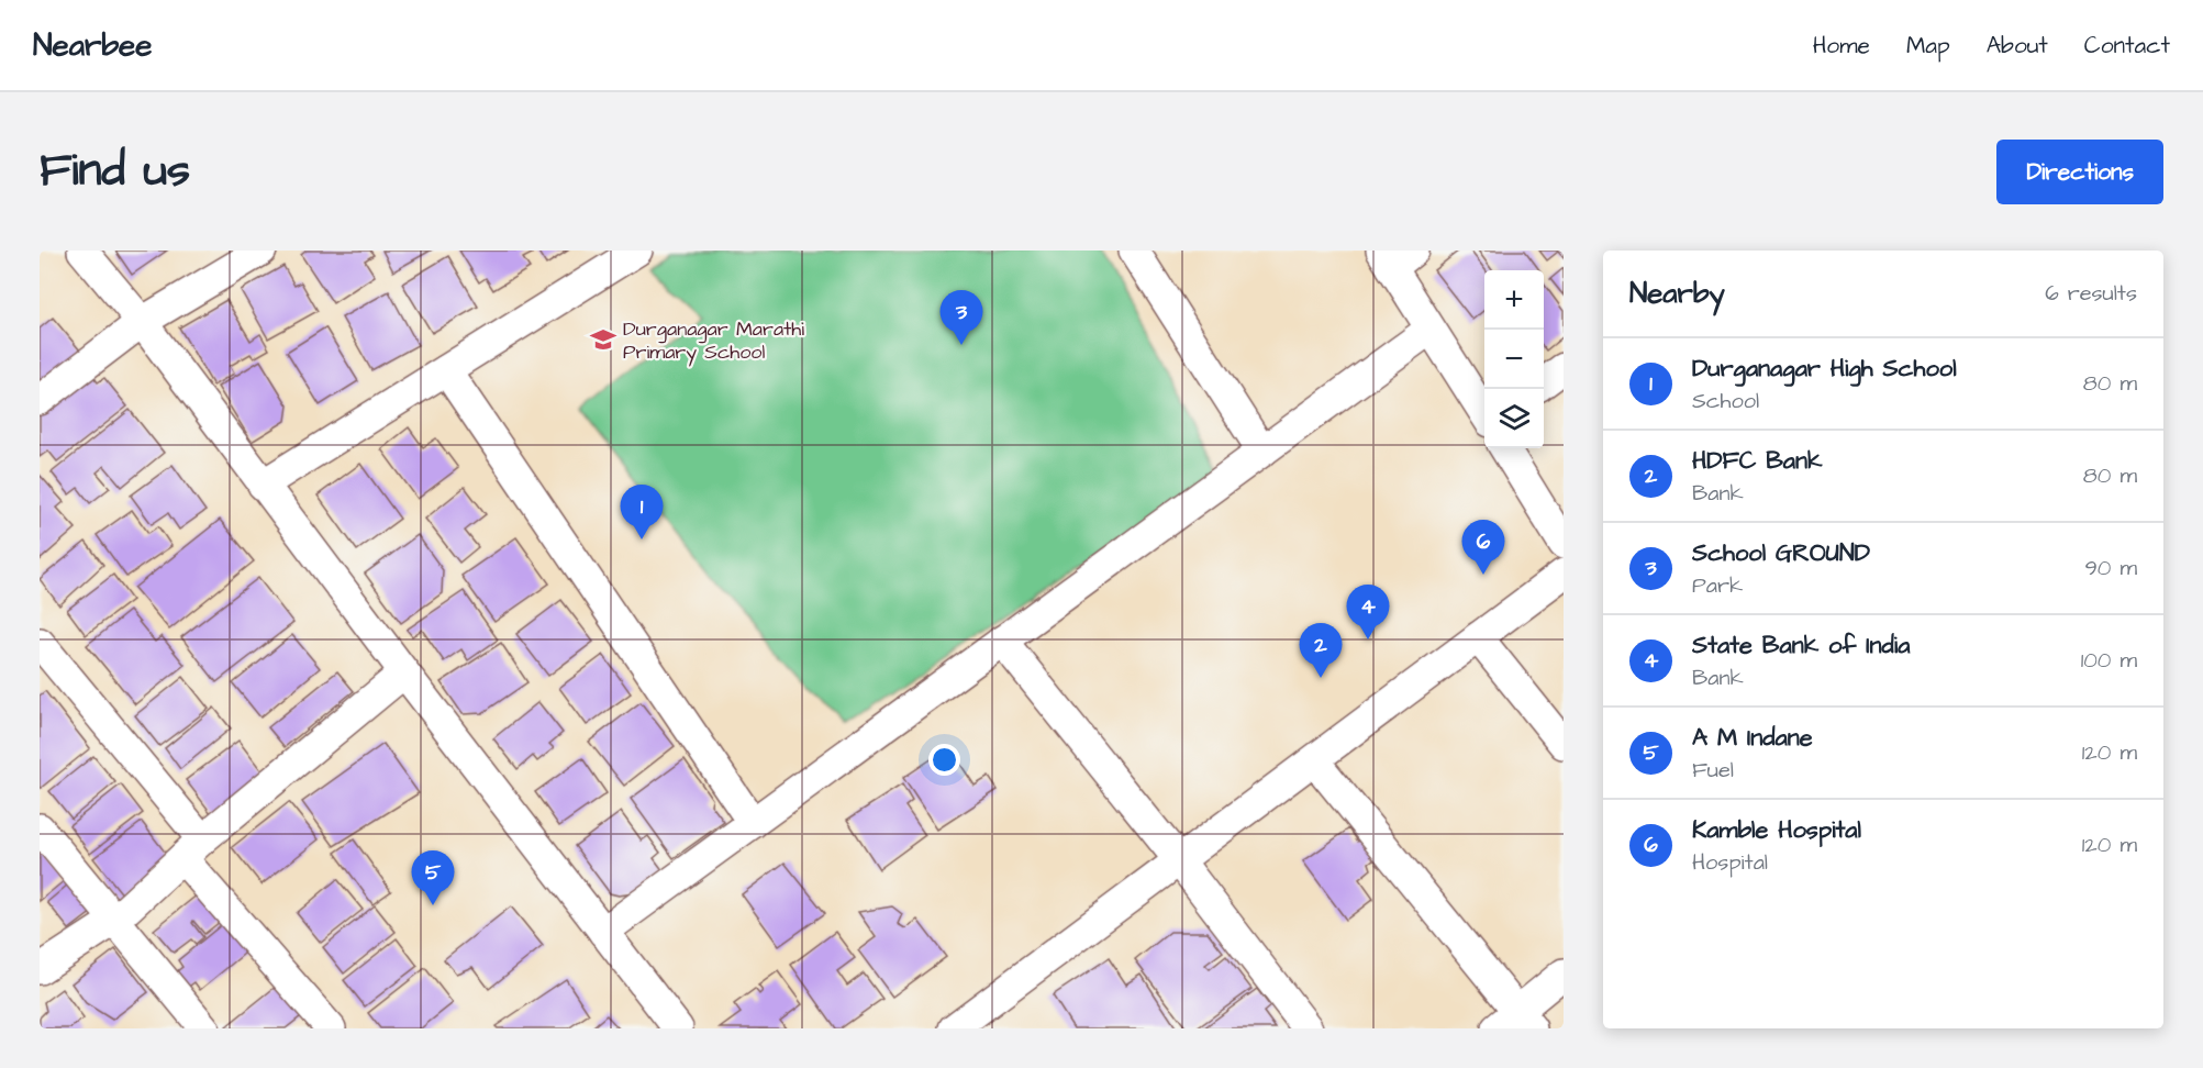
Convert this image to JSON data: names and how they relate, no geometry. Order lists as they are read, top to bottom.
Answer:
{
  "places": {
    "school or university": ["Durganagar Marathi Primary School"]
  },
  "page": {
    "header": "Nearbee",
    "nav": [
      "Home",
      "Map",
      "About",
      "Contact"
    ],
    "title": "Find us",
    "buttons": "Directions",
    "heading": ["Nearby", "6 results"],
    "map_buttons": ["+", "−"],
    "pins": [
      "3",
      "1",
      "6",
      "4",
      "2",
      "5"
    ],
    "list": [
      {
        "mark": "1",
        "name": "Durganagar High School",
        "note": "School",
        "value": "80 m"
      },
      {
        "mark": "2",
        "name": "HDFC Bank",
        "note": "Bank",
        "value": "80 m"
      },
      {
        "mark": "3",
        "name": "School GROUND",
        "note": "Park",
        "value": "90 m"
      },
      {
        "mark": "4",
        "name": "State Bank of India",
        "note": "Bank",
        "value": "100 m"
      },
      {
        "mark": "5",
        "name": "A M Indane",
        "note": "Fuel",
        "value": "120 m"
      },
      {
        "mark": "6",
        "name": "Kamble Hospital",
        "note": "Hospital",
        "value": "120 m"
      }
    ]
  }
}
